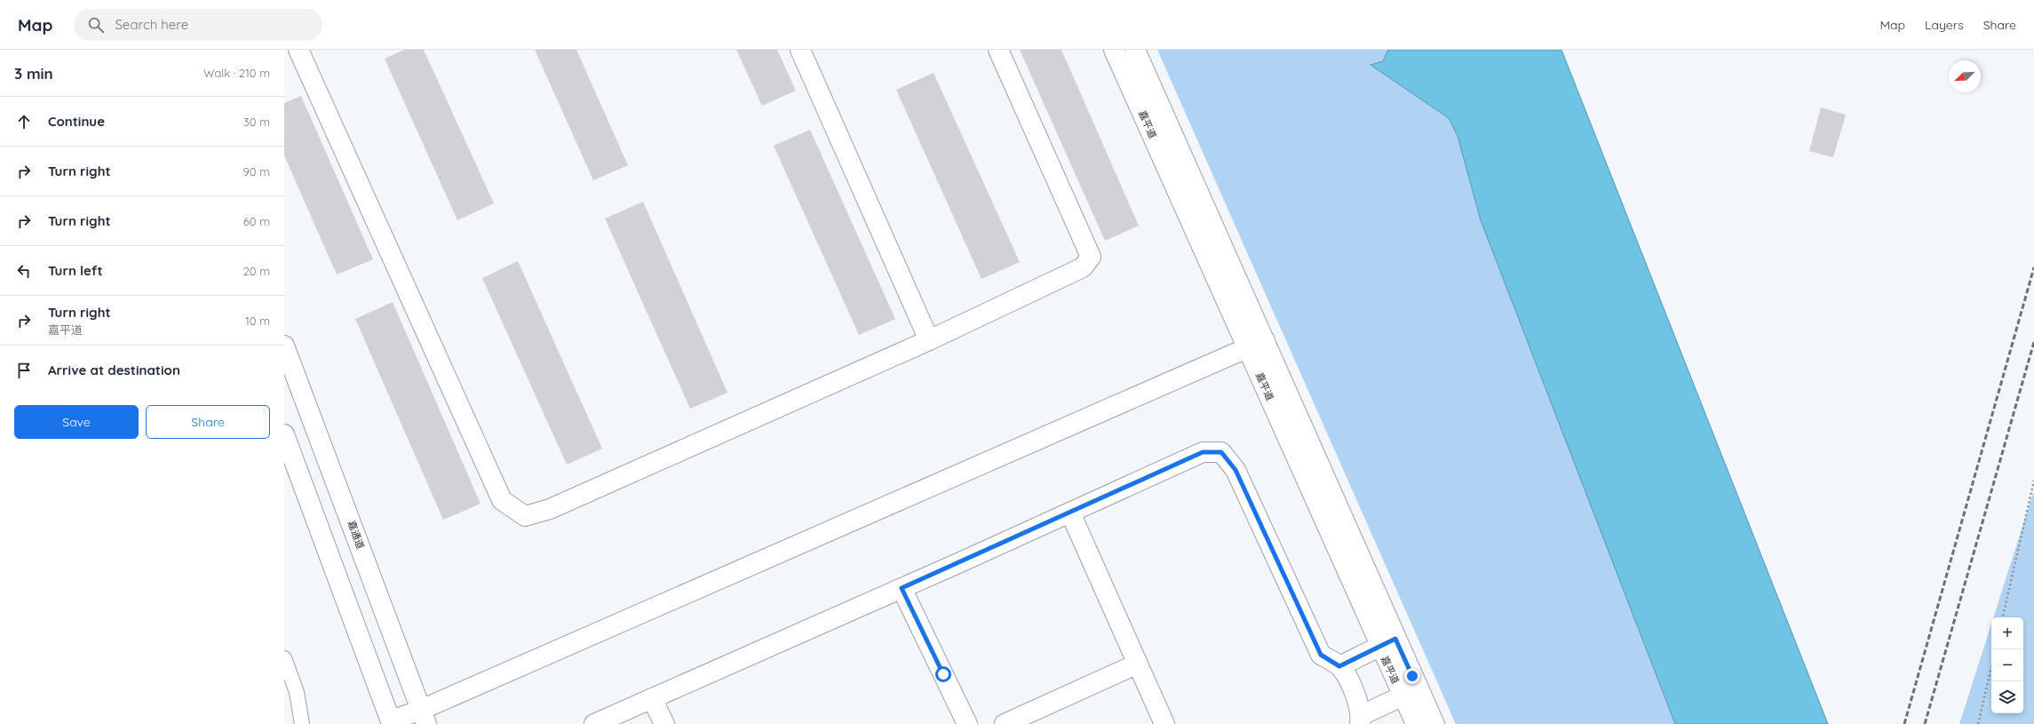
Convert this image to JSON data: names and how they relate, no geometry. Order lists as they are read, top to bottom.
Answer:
{
  "streets": {
    "street": ["嘉平道", "嘉通道"]
  },
  "north": "bottom left",
  "page": {
    "header": "Map",
    "search": "Search here",
    "nav": ["Map", "Layers", "Share"],
    "heading": ["3 min", "Walk · 210 m"],
    "list": [
      ["Continue", "30 m"],
      ["Turn right", "90 m"],
      ["Turn right", "60 m"],
      ["Turn left", "20 m"],
      ["Turn right", "嘉平道", "10 m"],
      "Arrive at destination"
    ],
    "buttons": ["Save", "Share"],
    "map_buttons": ["+", "−"]
  }
}
